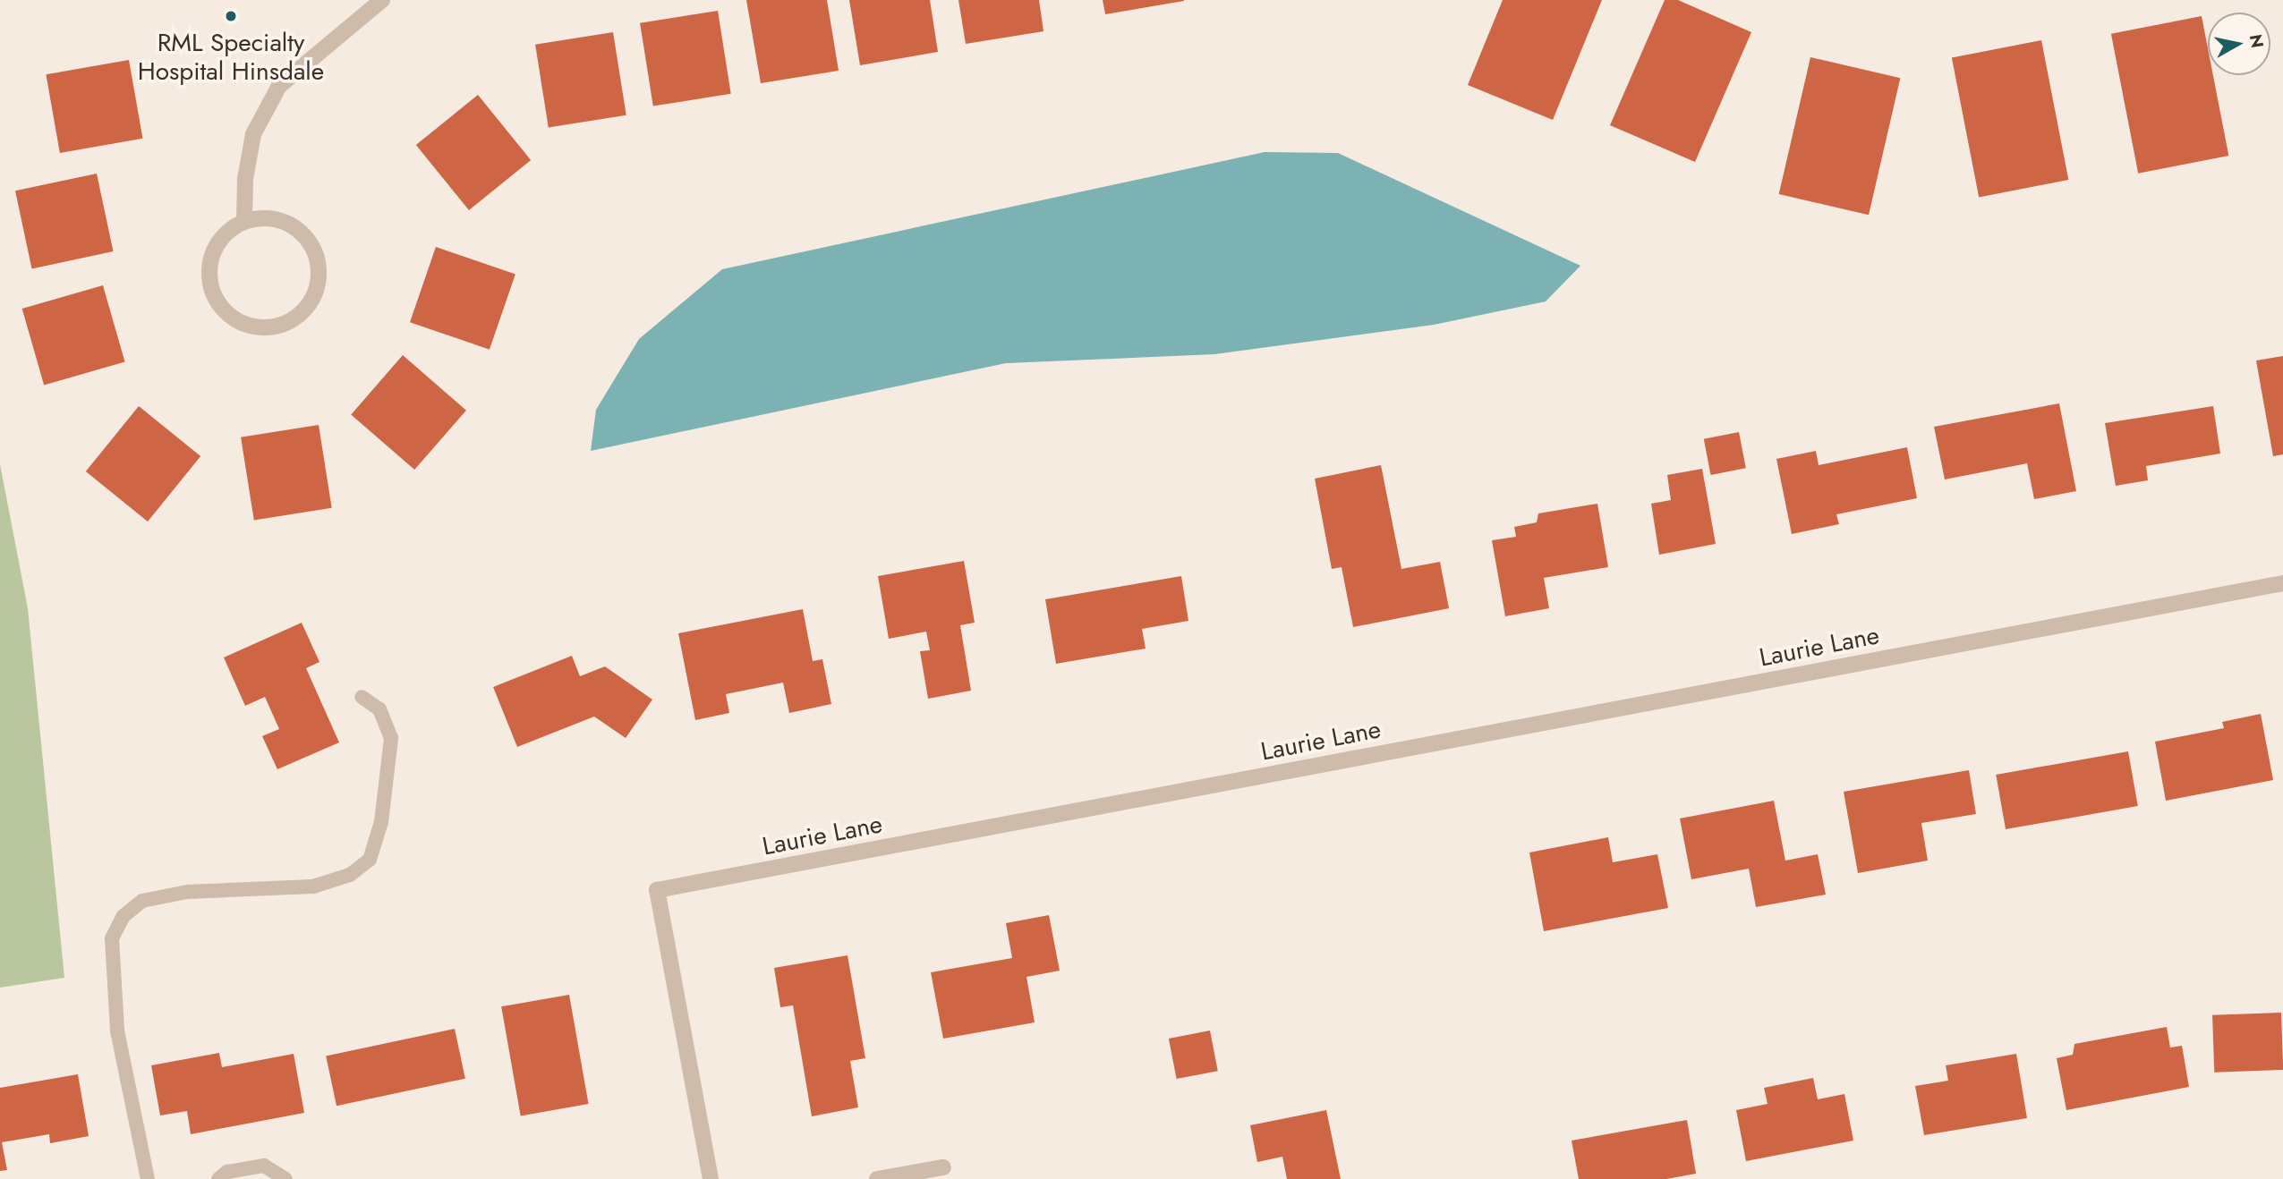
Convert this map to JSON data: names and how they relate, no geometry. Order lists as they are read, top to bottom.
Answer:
{
  "streets": {
    "street": ["Laurie Lane"]
  },
  "places": ["RML Specialty Hospital Hinsdale"],
  "north": "right"
}
